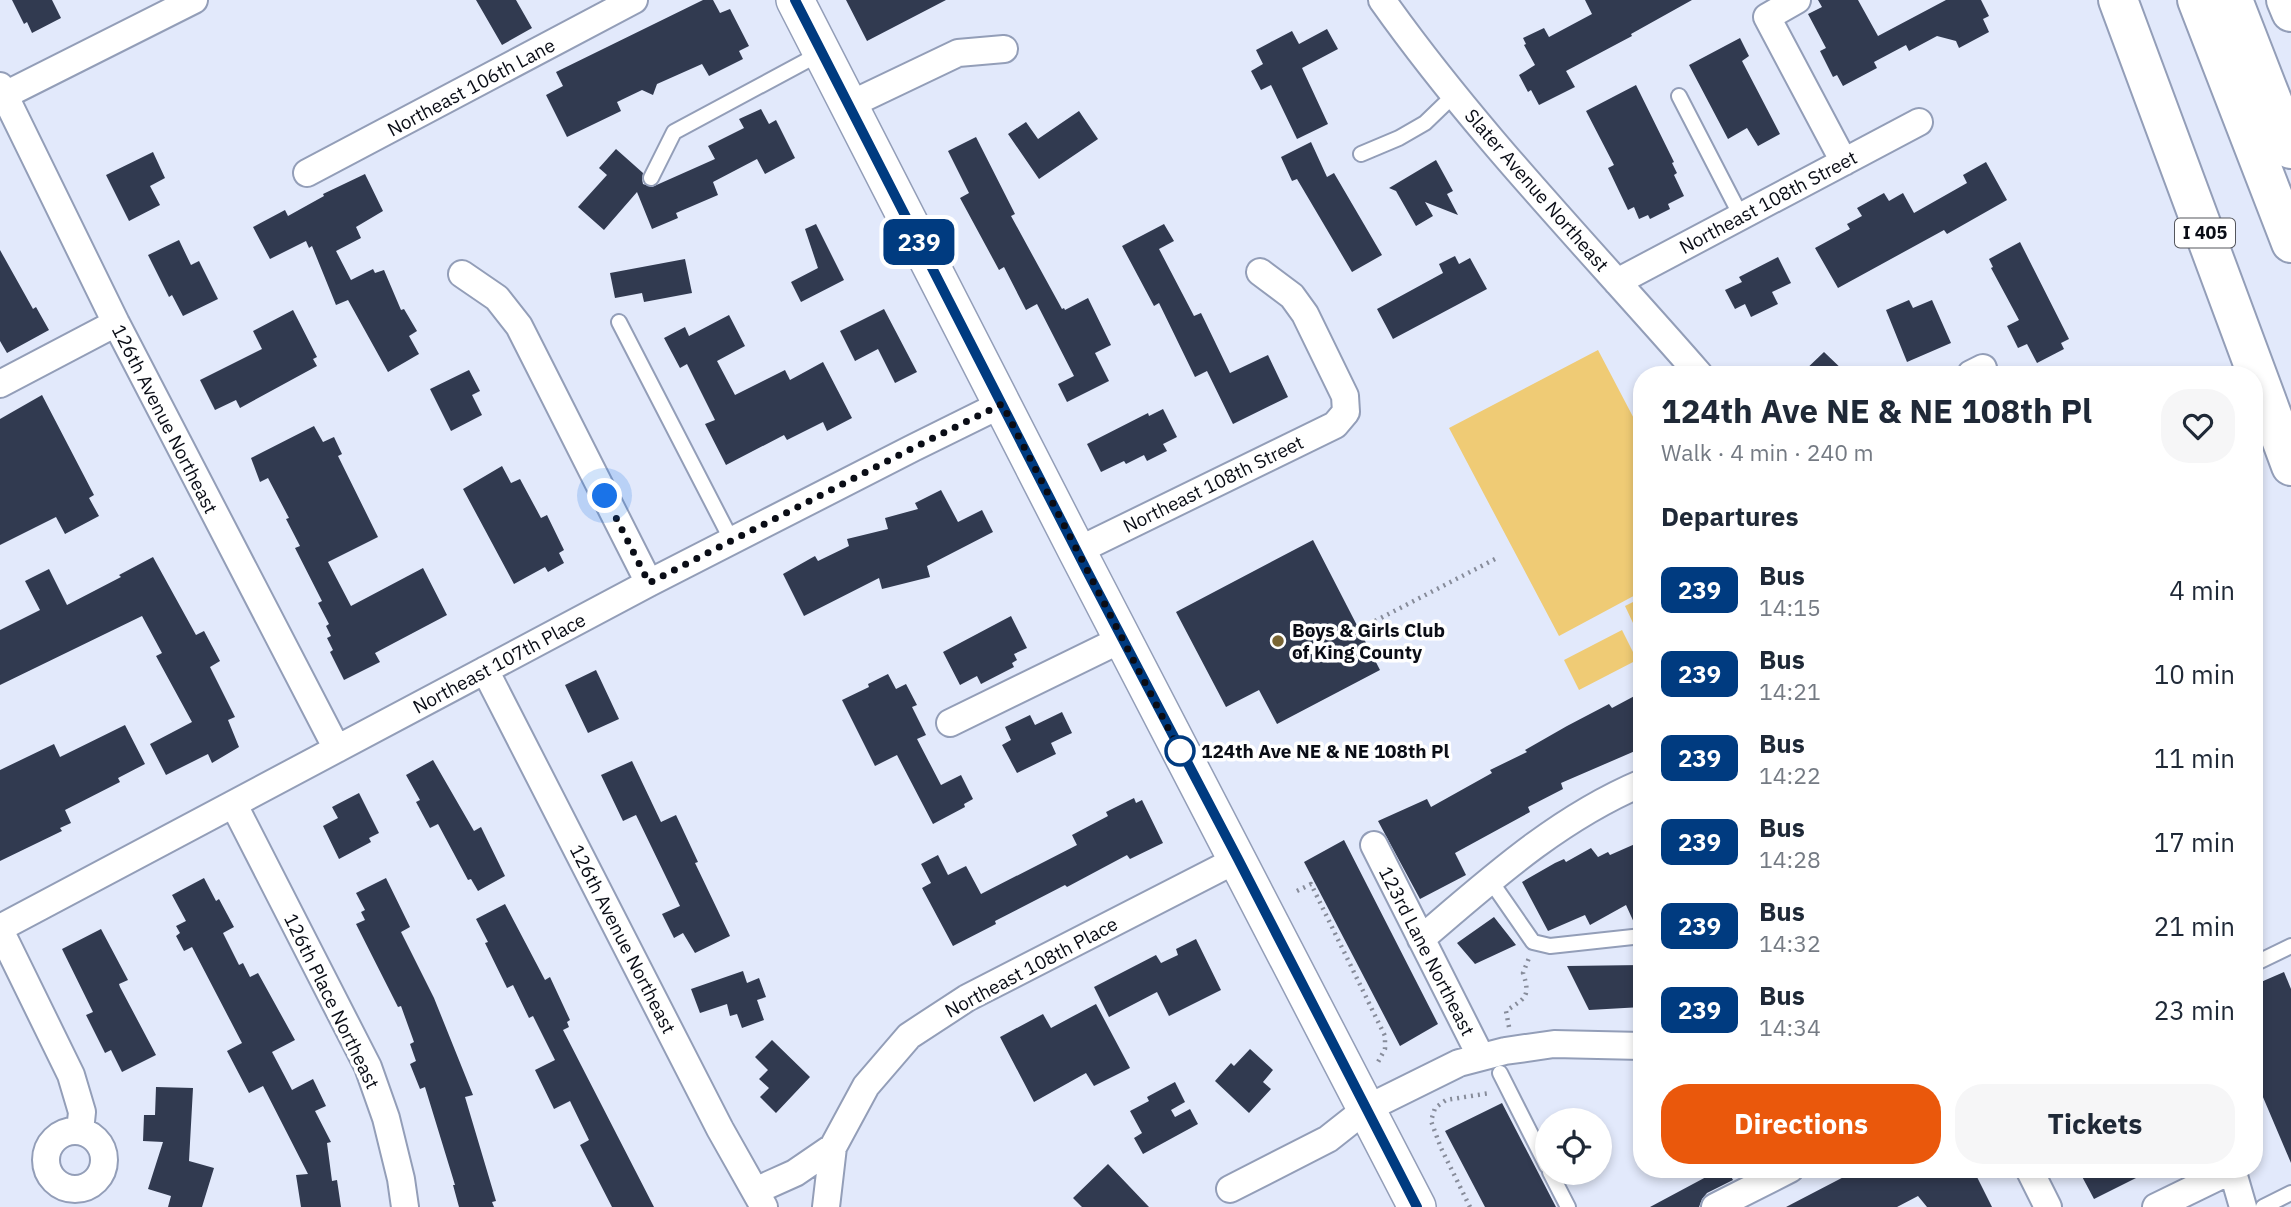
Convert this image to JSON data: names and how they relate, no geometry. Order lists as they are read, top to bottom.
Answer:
{
  "streets": {
    "highway": ["I 405"],
    "street": [
      "Northeast 106th Lane",
      "Slater Avenue Northeast",
      "Northeast 108th Street",
      "126th Avenue Northeast",
      "Northeast 107th Place",
      "123rd Lane Northeast",
      "Northeast 108th Place",
      "126th Place Northeast"
    ]
  },
  "crossings": [
    ["Slater Avenue Northeast", "Northeast 108th Street"],
    ["126th Avenue Northeast", "Northeast 107th Place"],
    ["126th Avenue Northeast", "Northeast 108th Place"],
    ["Northeast 107th Place", "126th Place Northeast"]
  ],
  "places": ["Boys & Girls Club of King County", "124th Ave NE & NE 108th Pl"],
  "lines": ["bus line 239"],
  "page": {
    "on_map": "239",
    "heading": [
      ["124th Ave NE & NE 108th Pl", "Walk · 4 min · 240 m"],
      "Departures"
    ],
    "list": [
      {
        "mark": "239",
        "name": "Bus",
        "note": "14:15",
        "value": "4 min"
      },
      {
        "mark": "239",
        "name": "Bus",
        "note": "14:21",
        "value": "10 min"
      },
      {
        "mark": "239",
        "name": "Bus",
        "note": "14:22",
        "value": "11 min"
      },
      {
        "mark": "239",
        "name": "Bus",
        "note": "14:28",
        "value": "17 min"
      },
      {
        "mark": "239",
        "name": "Bus",
        "note": "14:32",
        "value": "21 min"
      },
      {
        "mark": "239",
        "name": "Bus",
        "note": "14:34",
        "value": "23 min"
      }
    ],
    "buttons": ["Directions", "Tickets"]
  }
}
